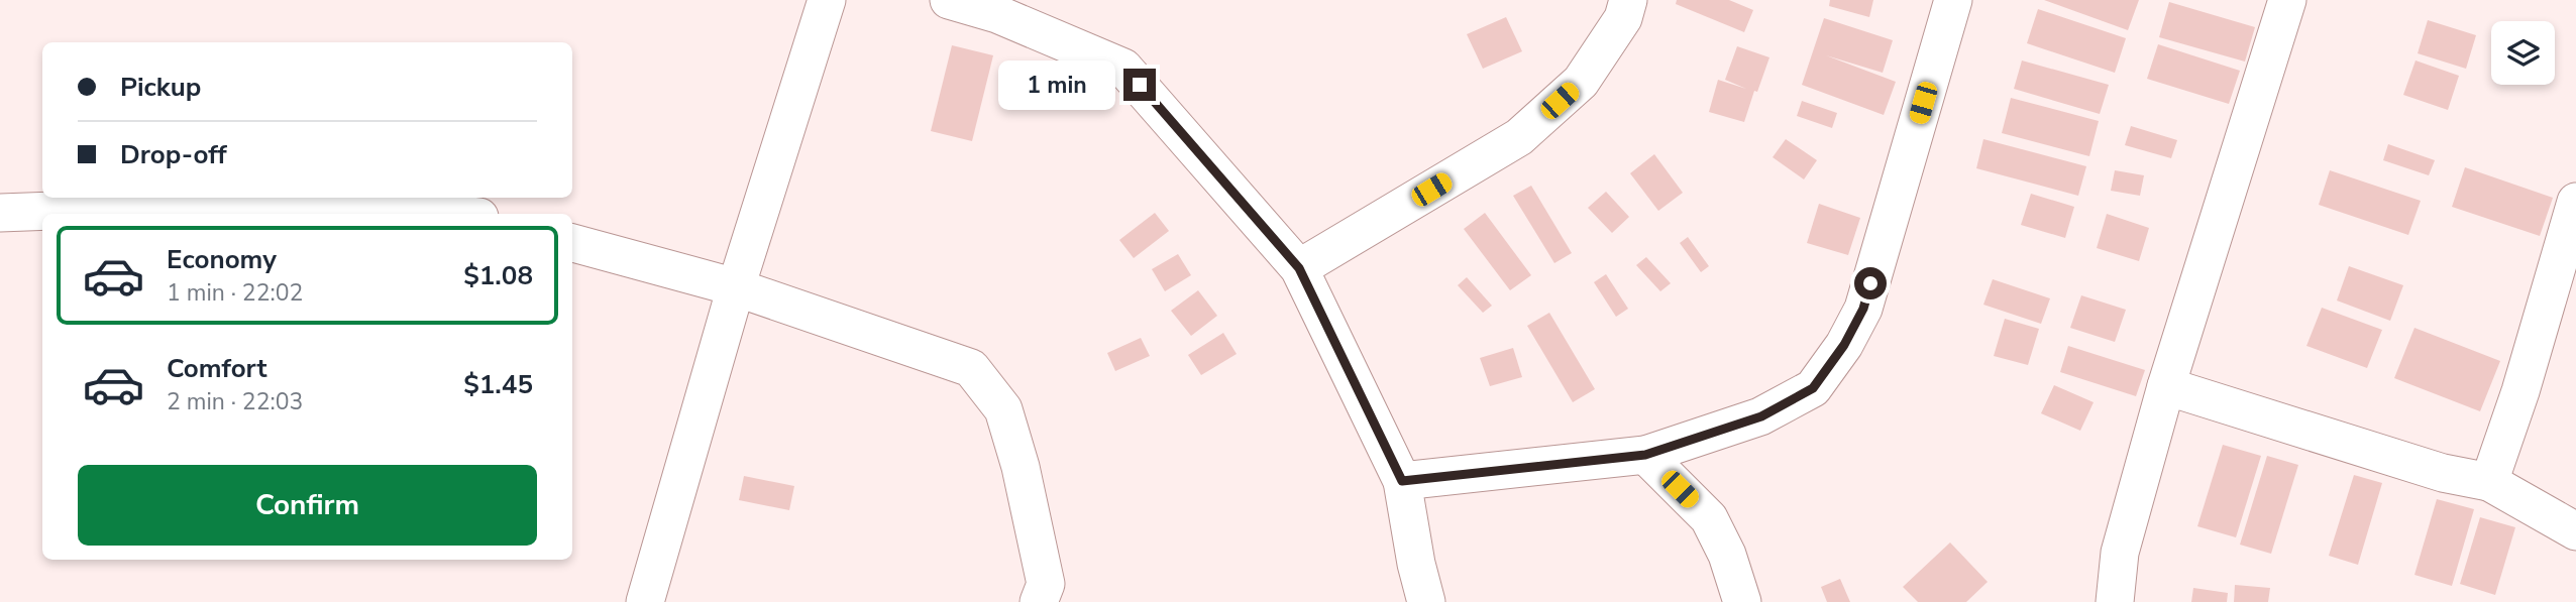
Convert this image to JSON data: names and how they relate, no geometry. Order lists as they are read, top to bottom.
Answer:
{
  "page": {
    "banner": ["Pickup", "Drop-off"],
    "bubble": "1 min",
    "list": [
      {
        "name": "Economy",
        "note": "1 min · 22:02",
        "value": "$1.08"
      },
      {
        "name": "Comfort",
        "note": "2 min · 22:03",
        "value": "$1.45"
      }
    ],
    "buttons": "Confirm"
  }
}
